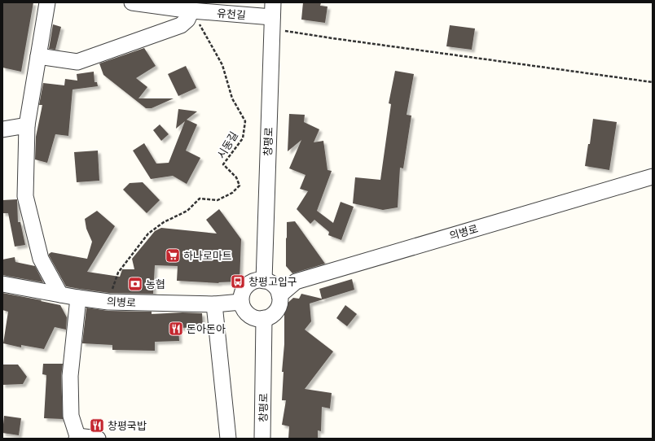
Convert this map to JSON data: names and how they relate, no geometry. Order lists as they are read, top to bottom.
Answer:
{
  "streets": {
    "street": ["유천길", "창평로", "의병로"],
    "path": ["시동길"]
  },
  "crossings": [
    ["유천길", "창평로"],
    ["유천길", "시동길"],
    ["창평로", "의병로"],
    ["시동길", "의병로"]
  ],
  "places": {
    "supermarket": ["하나로마트"],
    "bus stop": ["창평고입구"],
    "bank": ["농협"],
    "restaurant": ["돈아돈아", "창평국밥"]
  }
}
